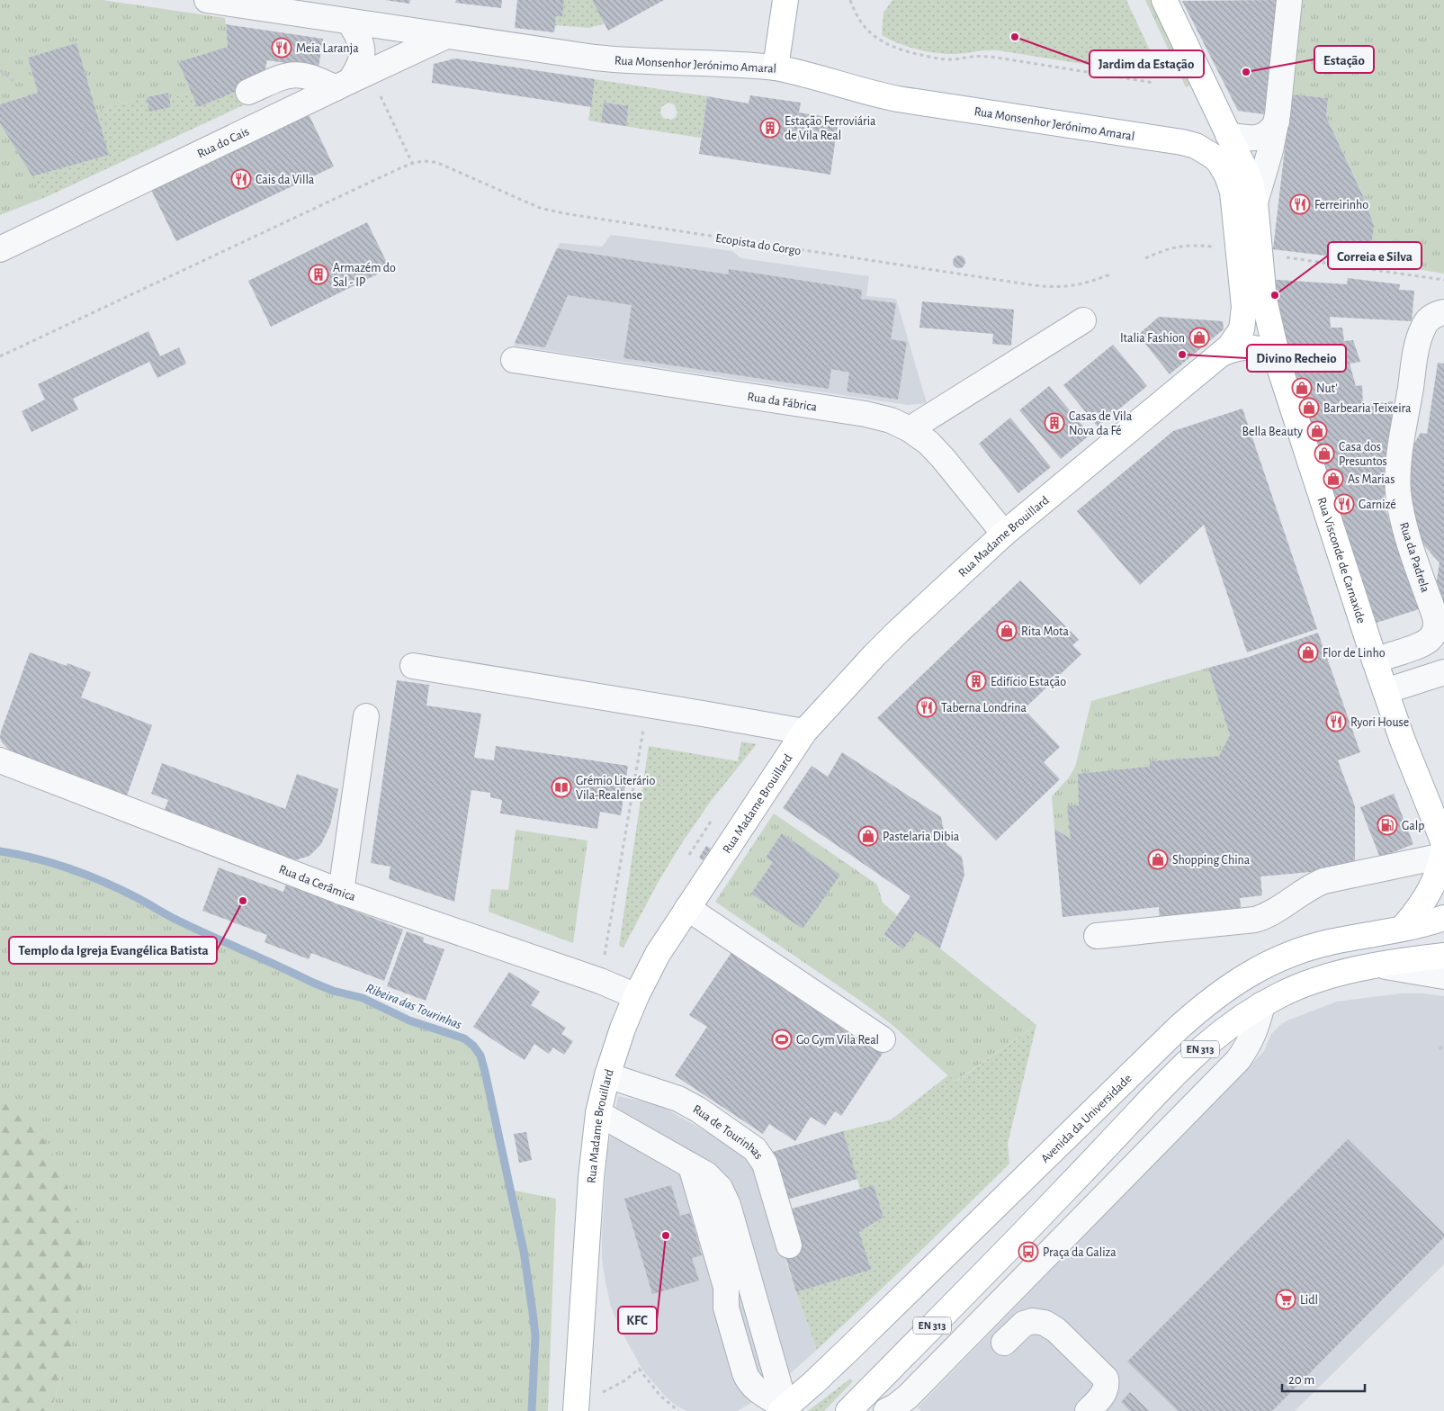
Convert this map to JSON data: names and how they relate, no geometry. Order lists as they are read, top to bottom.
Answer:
{
  "streets": {
    "main road": [
      "Rua Monsenhor Jerónimo Amaral",
      "Rua Madame Brouillard",
      "Rua Visconde de Carnaxide",
      "EN 313",
      "Avenida da Universidade"
    ],
    "street": [
      "Rua do Cais",
      "Rua da Fábrica",
      "Rua da Padrela",
      "Rua da Cerâmica",
      "Rua de Tourinhas"
    ],
    "path": ["Ecopista do Corgo"]
  },
  "crossings": [
    ["Rua Monsenhor Jerónimo Amaral", "Rua do Cais"],
    ["Rua Monsenhor Jerónimo Amaral", "Rua Madame Brouillard"],
    ["Rua da Fábrica", "Rua Madame Brouillard"],
    ["Rua Madame Brouillard", "Rua da Cerâmica"],
    ["Rua Madame Brouillard", "Rua de Tourinhas"],
    ["Rua da Padrela", "Rua Visconde de Carnaxide"]
  ],
  "water": ["Ribeira das Tourinhas"],
  "places": {
    "other": [
      "Jardim da Estação",
      "Estação",
      "Correia e Silva",
      "Divino Recheio",
      "Templo da Igreja Evangélica Batista",
      "KFC"
    ],
    "restaurant": [
      "Meia Laranja",
      "Cais da Villa",
      "Ferreirinho",
      "Garnizé",
      "Taberna Londrina",
      "Ryori House"
    ],
    "building": [
      "Estação Ferroviária de Vila Real",
      "Armazém do Sal - IP",
      "Casas de Vila Nova da Fé",
      "Edifício Estação"
    ],
    "shop": [
      "Italia Fashion",
      "Nut'",
      "Barbearia Teixeira",
      "Bella Beauty",
      "Casa dos Presuntos",
      "As Marias",
      "Rita Mota",
      "Flor de Linho",
      "Pastelaria Dibia",
      "Shopping China"
    ],
    "library": ["Grémio Literário Vila-Realense"],
    "fuel station": ["Galp"],
    "sports": ["Go Gym Vila Real"],
    "bus stop": ["Praça da Galiza"],
    "supermarket": ["Lidl"]
  },
  "scale_bar": "20 m"
}
